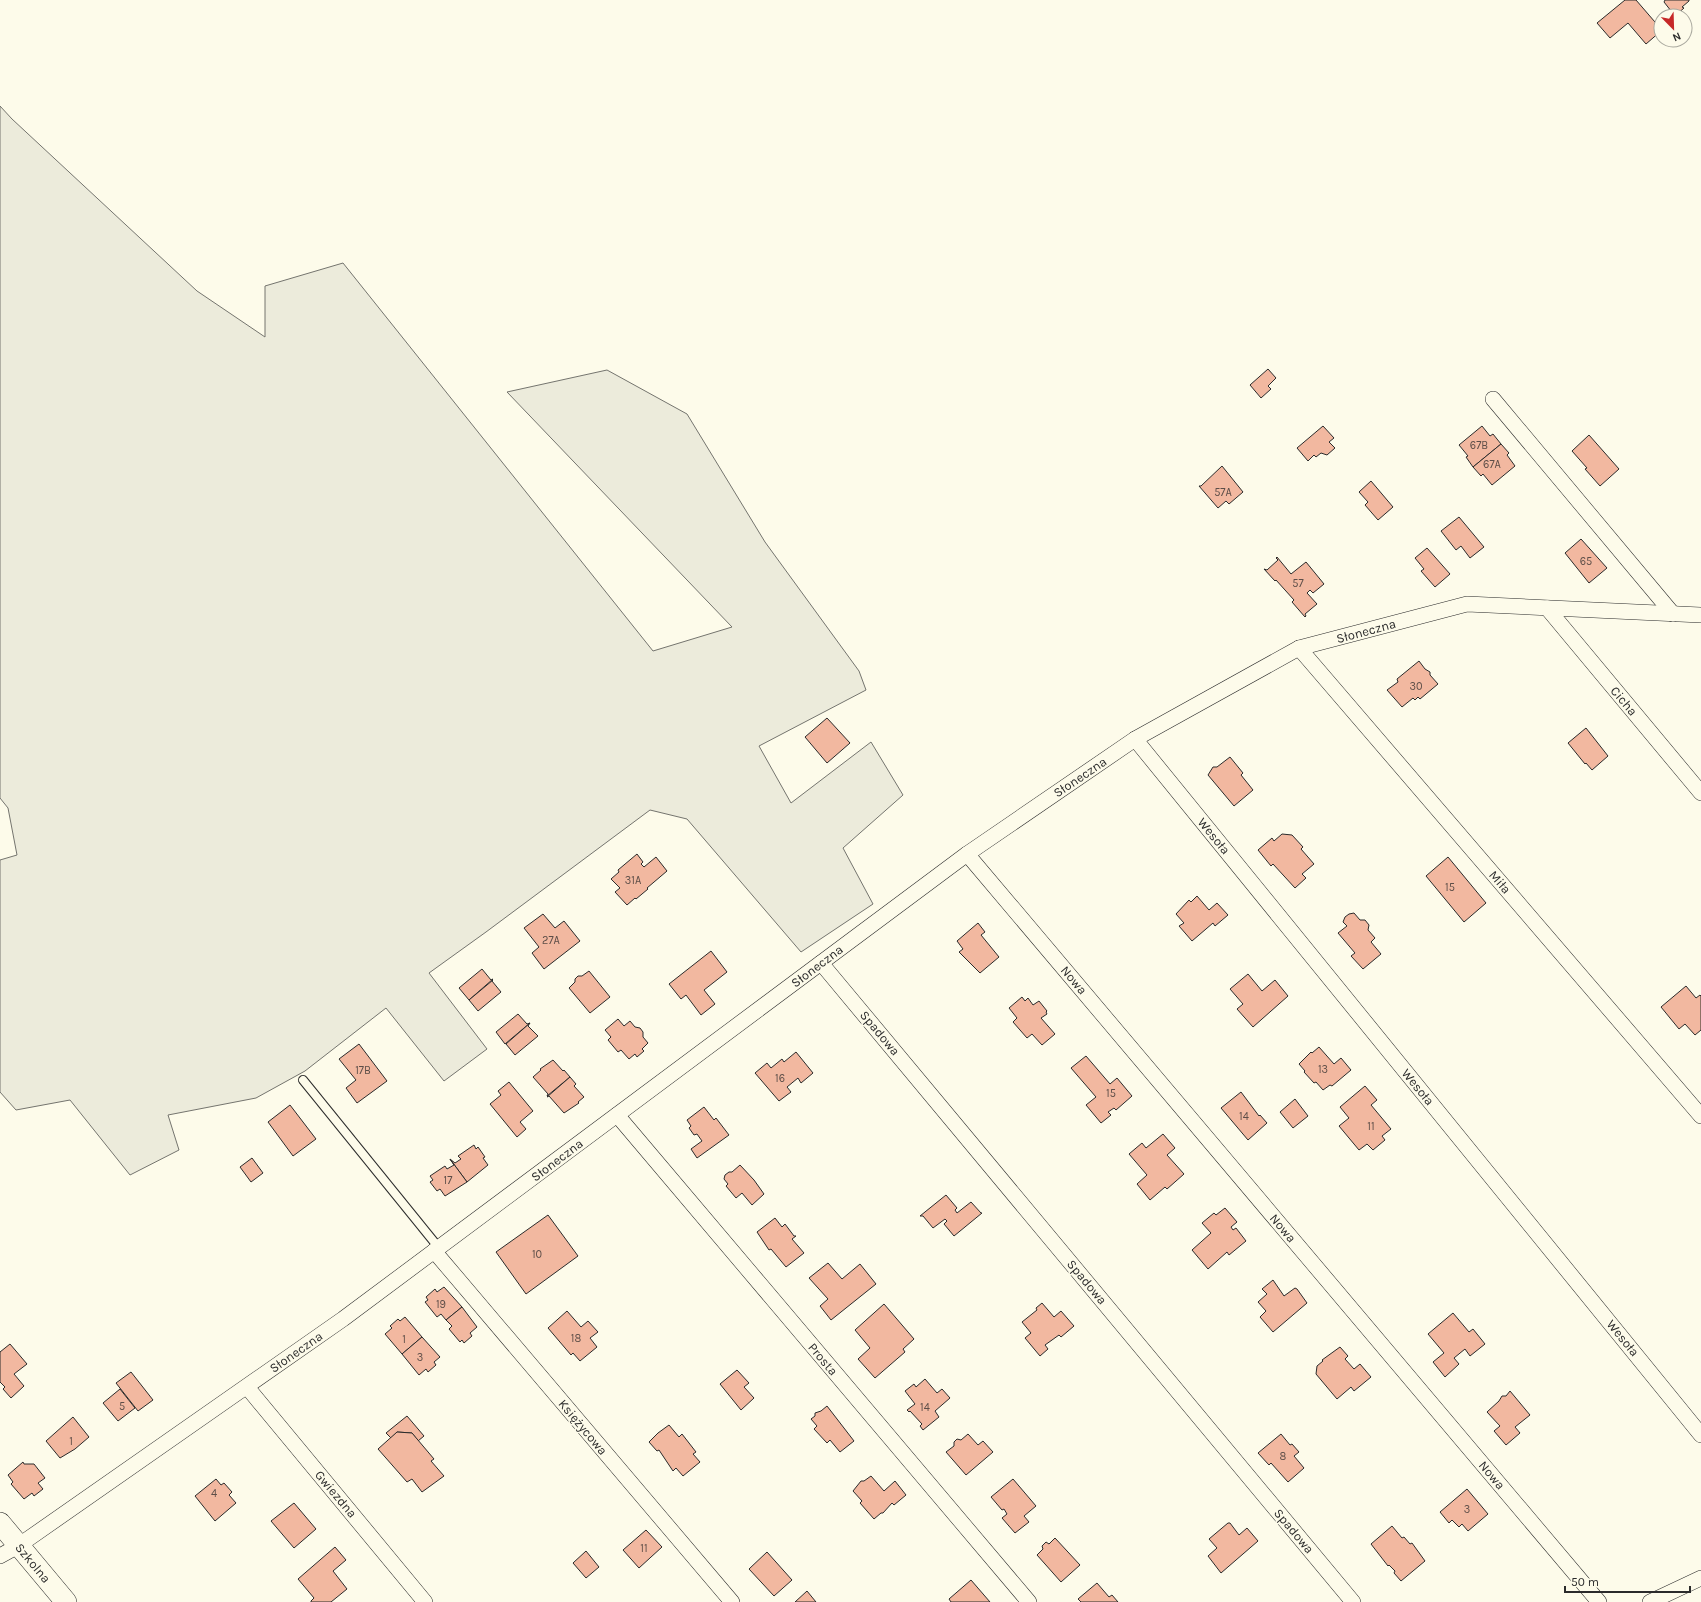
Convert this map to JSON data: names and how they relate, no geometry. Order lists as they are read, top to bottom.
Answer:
{
  "streets": {
    "street": [
      "Słoneczna",
      "Cicha",
      "Wesoła",
      "Miła",
      "Nowa",
      "Spadowa",
      "Prosta",
      "Księżycowa",
      "Gwiezdna",
      "Szkolna"
    ]
  },
  "crossings": [
    ["Słoneczna", "Cicha"],
    ["Słoneczna", "Wesoła"],
    ["Słoneczna", "Miła"],
    ["Słoneczna", "Nowa"],
    ["Słoneczna", "Spadowa"],
    ["Słoneczna", "Prosta"],
    ["Słoneczna", "Księżycowa"],
    ["Słoneczna", "Gwiezdna"],
    ["Słoneczna", "Szkolna"]
  ],
  "house_numbers": [
    "67B",
    "67A",
    "57A",
    "65",
    "57",
    "30",
    "31A",
    "15",
    "27A",
    "13",
    "17B",
    "16",
    "15",
    "14",
    "11",
    "17",
    "10",
    "19",
    "18",
    "1",
    "3",
    "5",
    "14",
    "1",
    "8",
    "4",
    "3",
    "11"
  ],
  "scale_bar": "50 m",
  "north": "bottom right"
}
